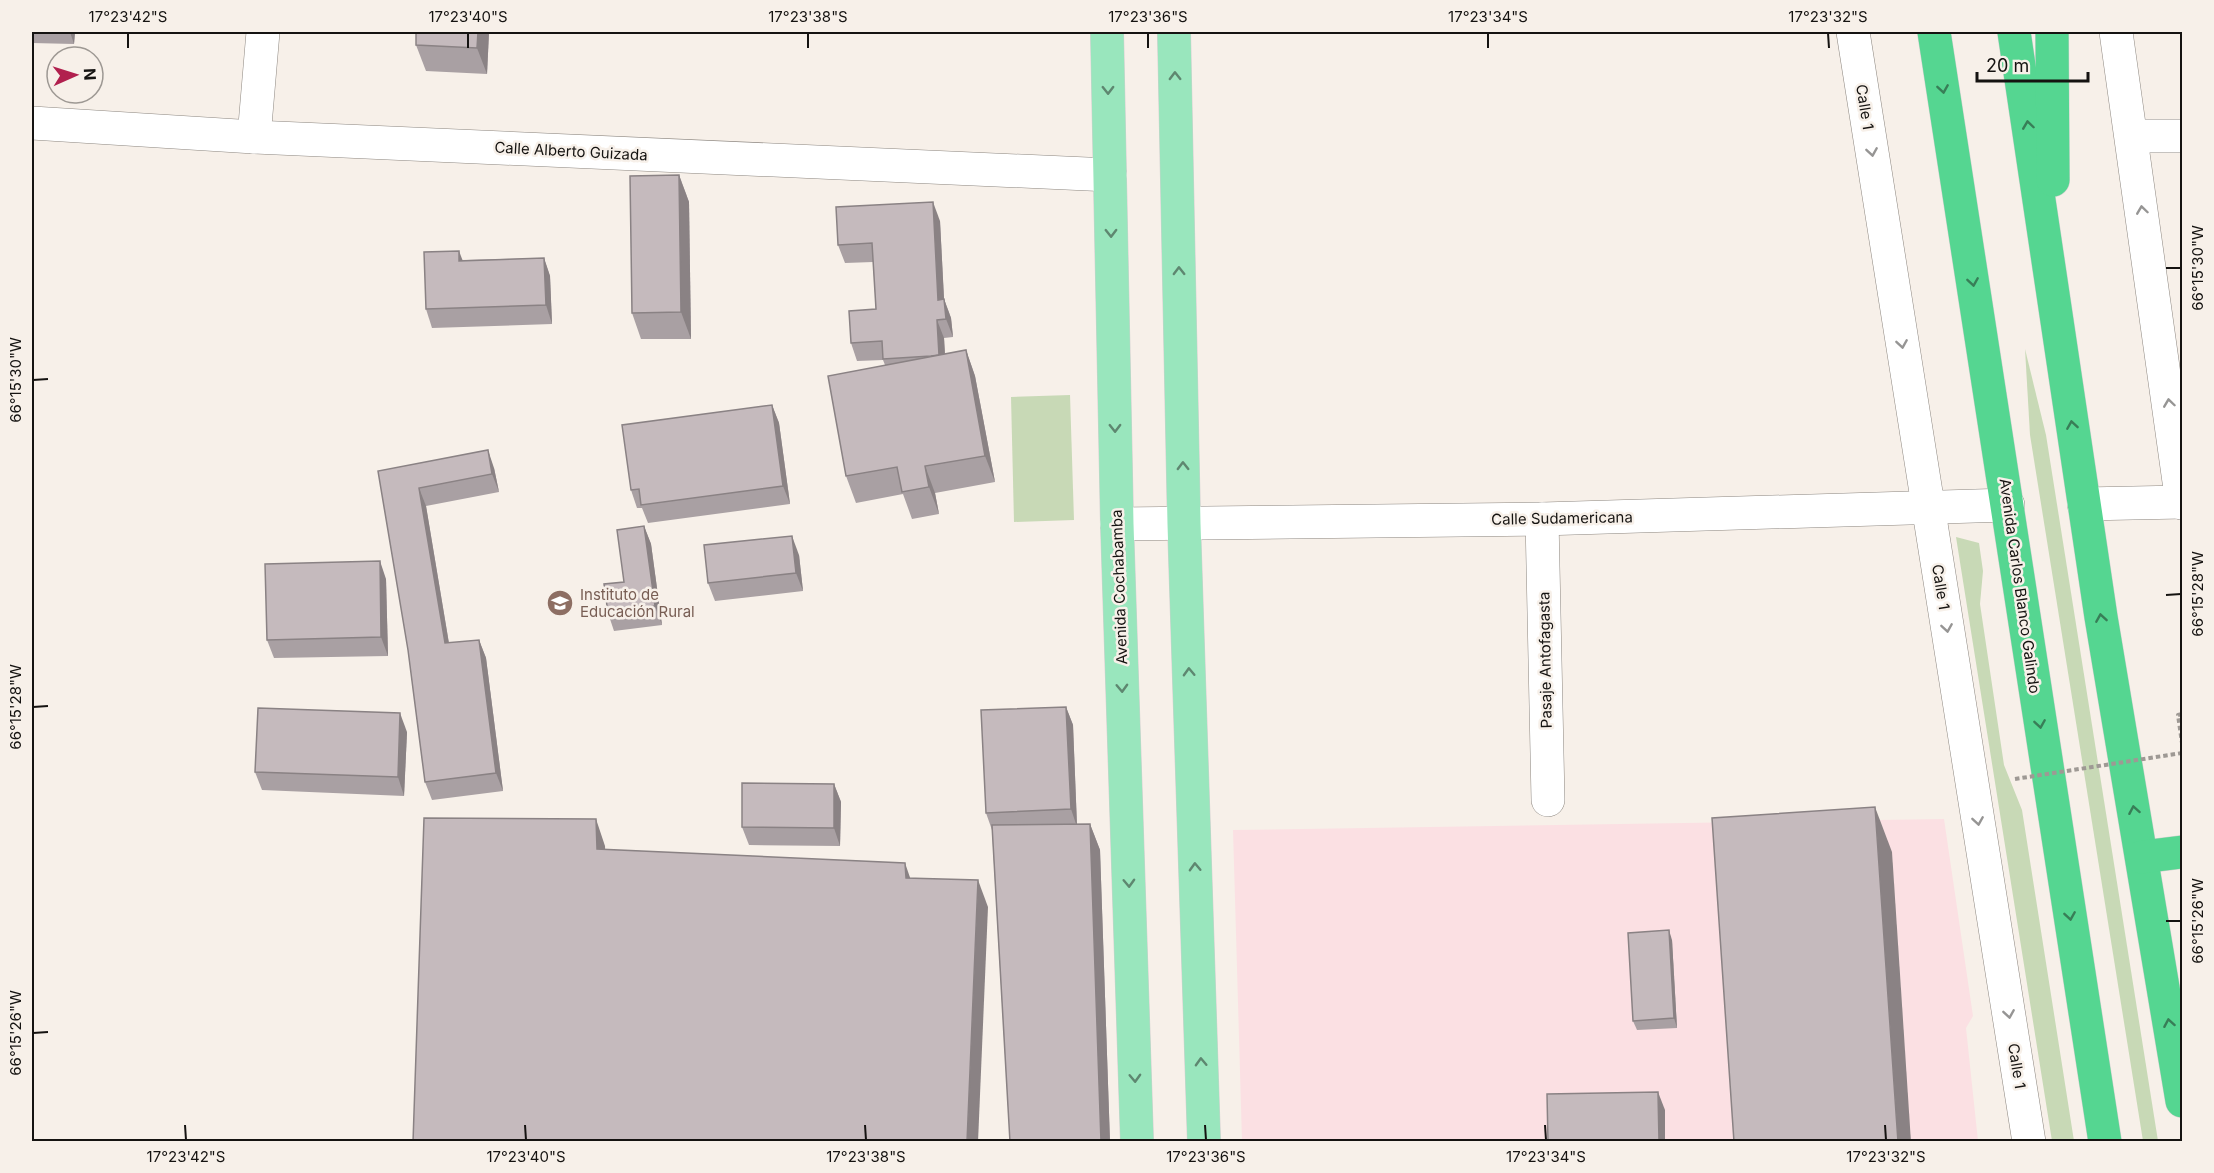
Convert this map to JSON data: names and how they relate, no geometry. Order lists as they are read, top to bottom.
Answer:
{
  "streets": {
    "highway": ["Avenida Carlos Blanco Galindo"],
    "main road": ["Avenida Cochabamba"],
    "street": [
      "Calle 1",
      "Calle Alberto Guizada",
      "Calle Sudamericana",
      "Pasaje Antofagasta"
    ]
  },
  "crossings": [
    ["Calle 1", "Calle Sudamericana"],
    ["Calle Alberto Guizada", "Avenida Cochabamba"],
    ["Calle Sudamericana", "Avenida Carlos Blanco Galindo"],
    ["Calle Sudamericana", "Avenida Cochabamba"],
    ["Calle Sudamericana", "Pasaje Antofagasta"]
  ],
  "places": {
    "school or university": ["Instituto de Educación Rural"]
  },
  "scale_bar": "20 m",
  "north": "right",
  "coordinates": [
    "17°23'42\"S",
    "17°23'40\"S",
    "17°23'38\"S",
    "17°23'36\"S",
    "17°23'34\"S",
    "17°23'32\"S",
    "66°15'30\"W",
    "66°15'28\"W",
    "66°15'26\"W"
  ]
}
